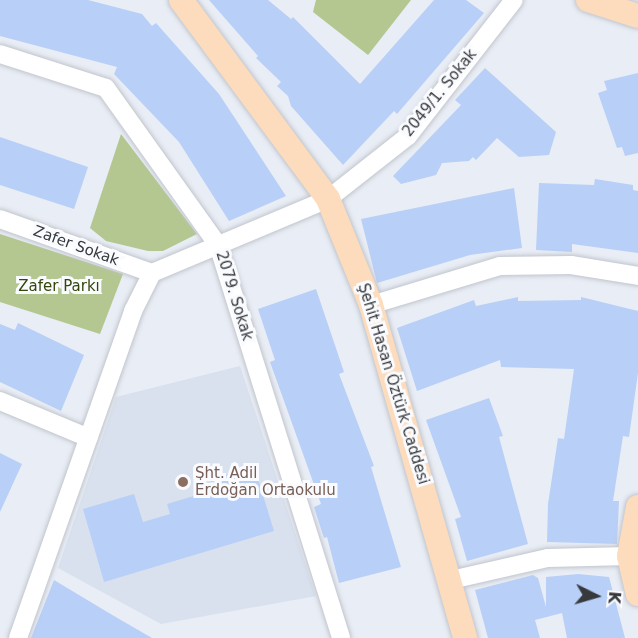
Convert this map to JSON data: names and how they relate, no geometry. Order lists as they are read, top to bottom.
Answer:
{
  "streets": {
    "street": [
      "2049/1. Sokak",
      "Zafer Sokak",
      "2079. Sokak",
      "Şehit Hasan Öztürk Caddesi"
    ]
  },
  "crossings": [
    ["2049/1. Sokak", "Zafer Sokak"],
    ["2049/1. Sokak", "2079. Sokak"],
    ["2049/1. Sokak", "Şehit Hasan Öztürk Caddesi"]
  ],
  "parks": ["Zafer Parkı"],
  "places": ["Şht. Adil Erdoğan Ortaokulu"],
  "north": "right"
}
